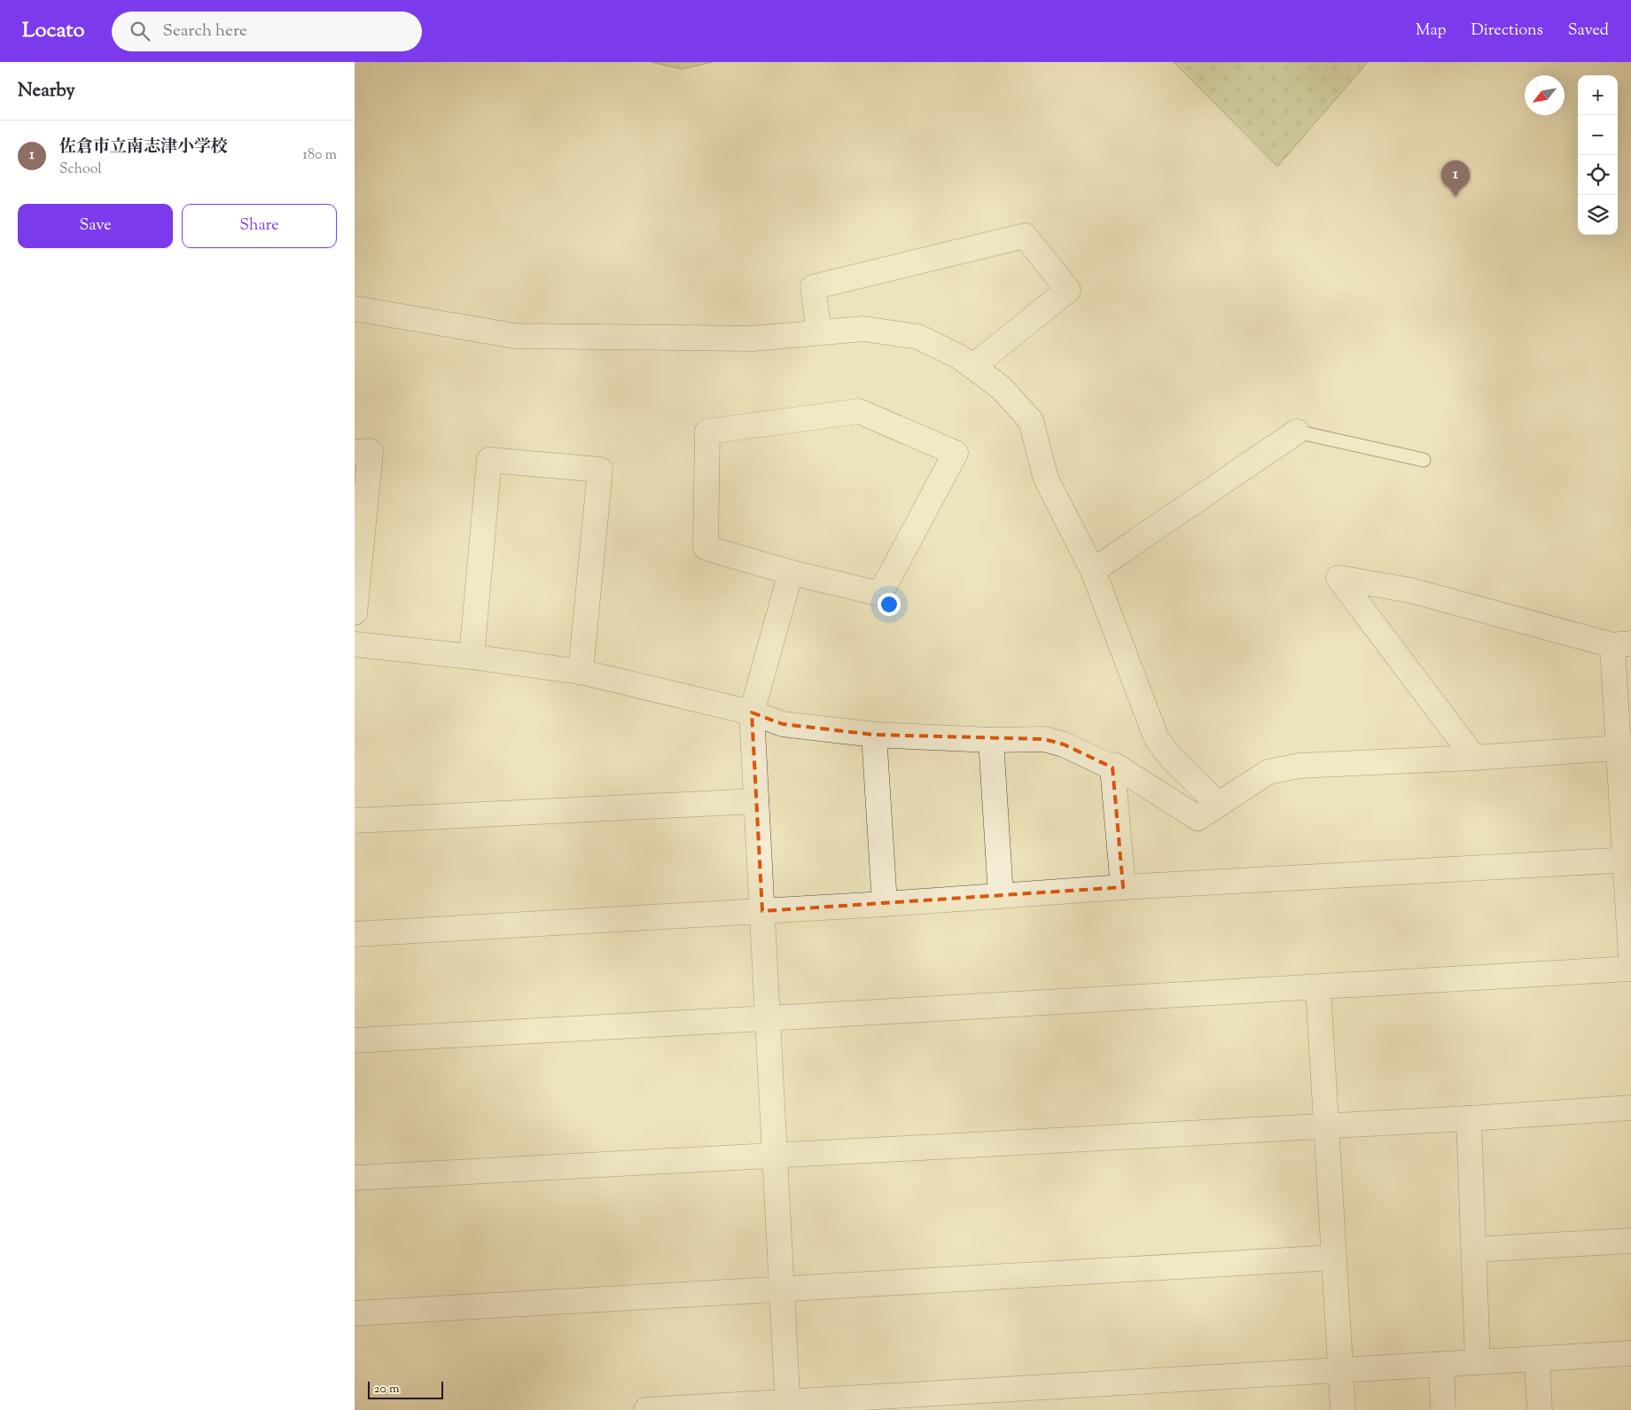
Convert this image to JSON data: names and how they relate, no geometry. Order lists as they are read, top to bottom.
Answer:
{
  "scale_bar": "20 m",
  "north": "bottom left",
  "page": {
    "header": "Locato",
    "search": "Search here",
    "nav": ["Map", "Directions", "Saved"],
    "heading": "Nearby",
    "map_buttons": ["+", "−"],
    "list": [
      {
        "mark": "1",
        "name": "佐倉市立南志津小学校",
        "note": "School",
        "value": "180 m"
      }
    ],
    "pins": "1",
    "buttons": ["Save", "Share"],
    "scale": "20 m"
  }
}
